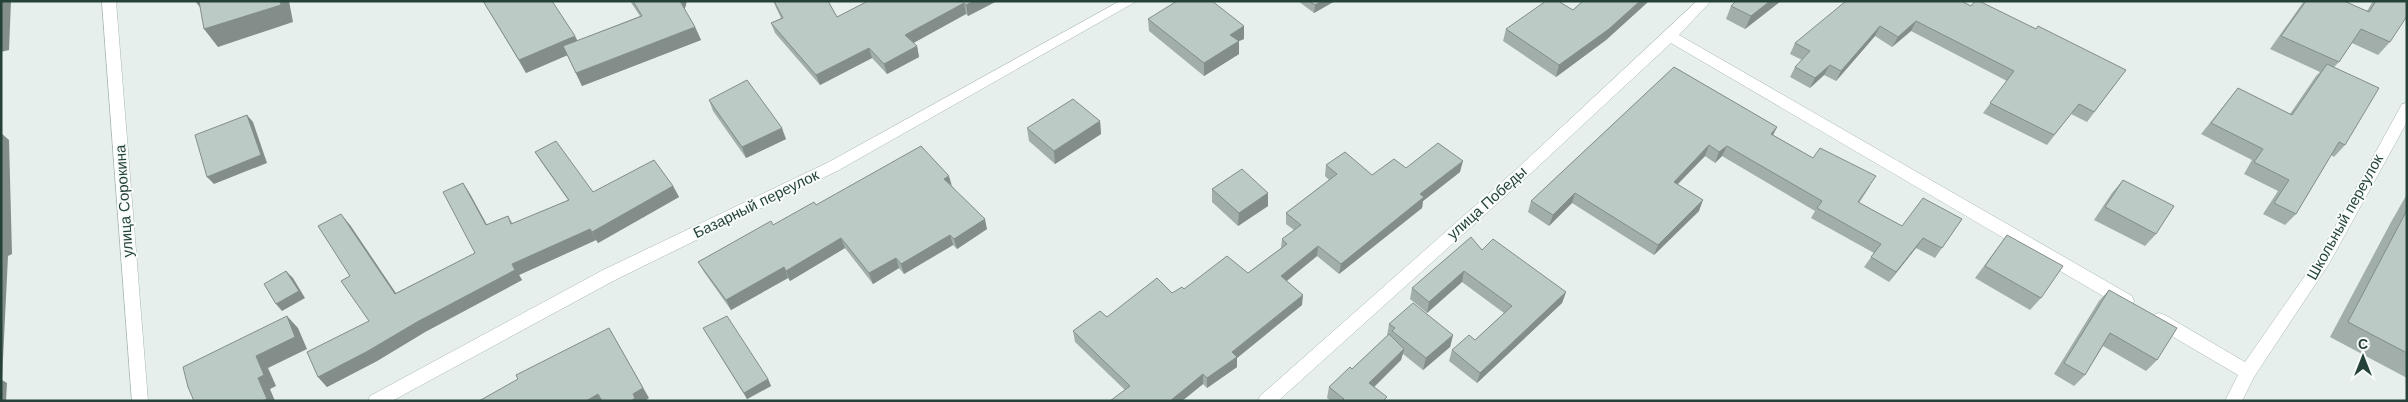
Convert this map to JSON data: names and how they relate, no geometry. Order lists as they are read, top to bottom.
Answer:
{
  "streets": {
    "street": [
      "улица Сорокина",
      "улица Победы",
      "Базарный переулок",
      "Школьный переулок"
    ]
  },
  "north": "top"
}
